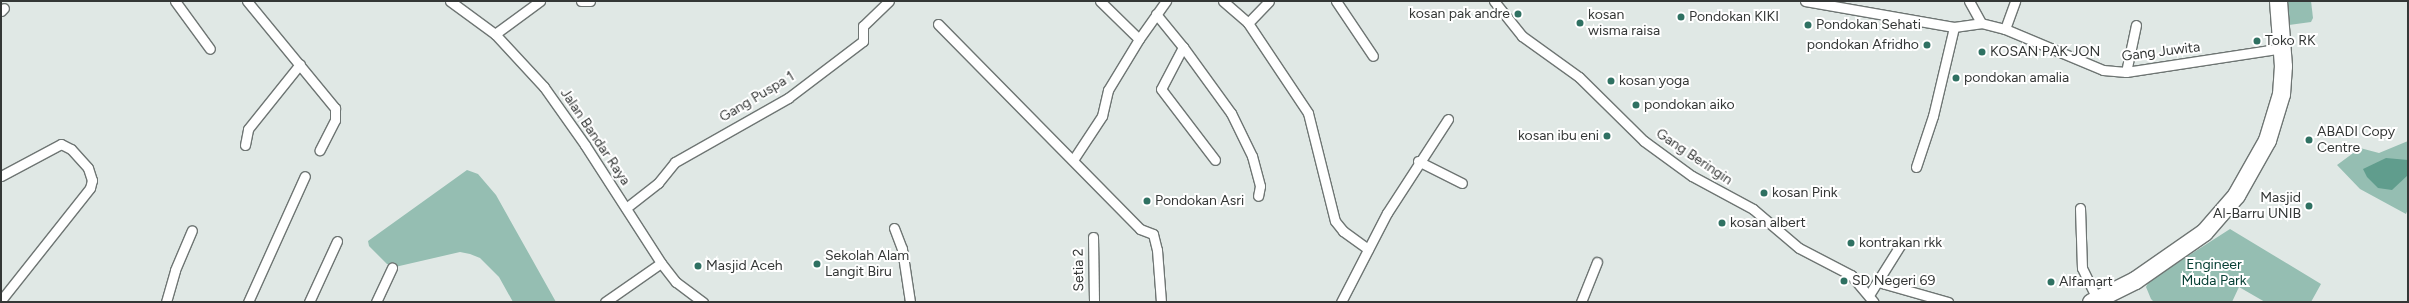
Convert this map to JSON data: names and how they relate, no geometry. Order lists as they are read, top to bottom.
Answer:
{
  "streets": {
    "street": [
      "Gang Juwita",
      "Gang Puspa 1",
      "Jalan Bandar Raya",
      "Gang Beringin",
      "Setia 2"
    ]
  },
  "crossings": [
    ["Gang Puspa 1", "Jalan Bandar Raya"]
  ],
  "parks": ["Engineer Muda Park"],
  "places": [
    "kosan pak andre",
    "Pondokan KIKI",
    "kosan wisma raisa",
    "Pondokan Sehati",
    "Toko RK",
    "pondokan Afridho",
    "KOSAN PAK JON",
    "pondokan amalia",
    "kosan yoga",
    "pondokan aiko",
    "kosan ibu eni",
    "ABADI Copy Centre",
    "kosan Pink",
    "Pondokan Asri",
    "Masjid Al-Barru UNIB",
    "kosan albert",
    "kontrakan rkk",
    "Sekolah Alam Langit Biru",
    "Masjid Aceh",
    "SD Negeri 69",
    "Alfamart"
  ]
}
